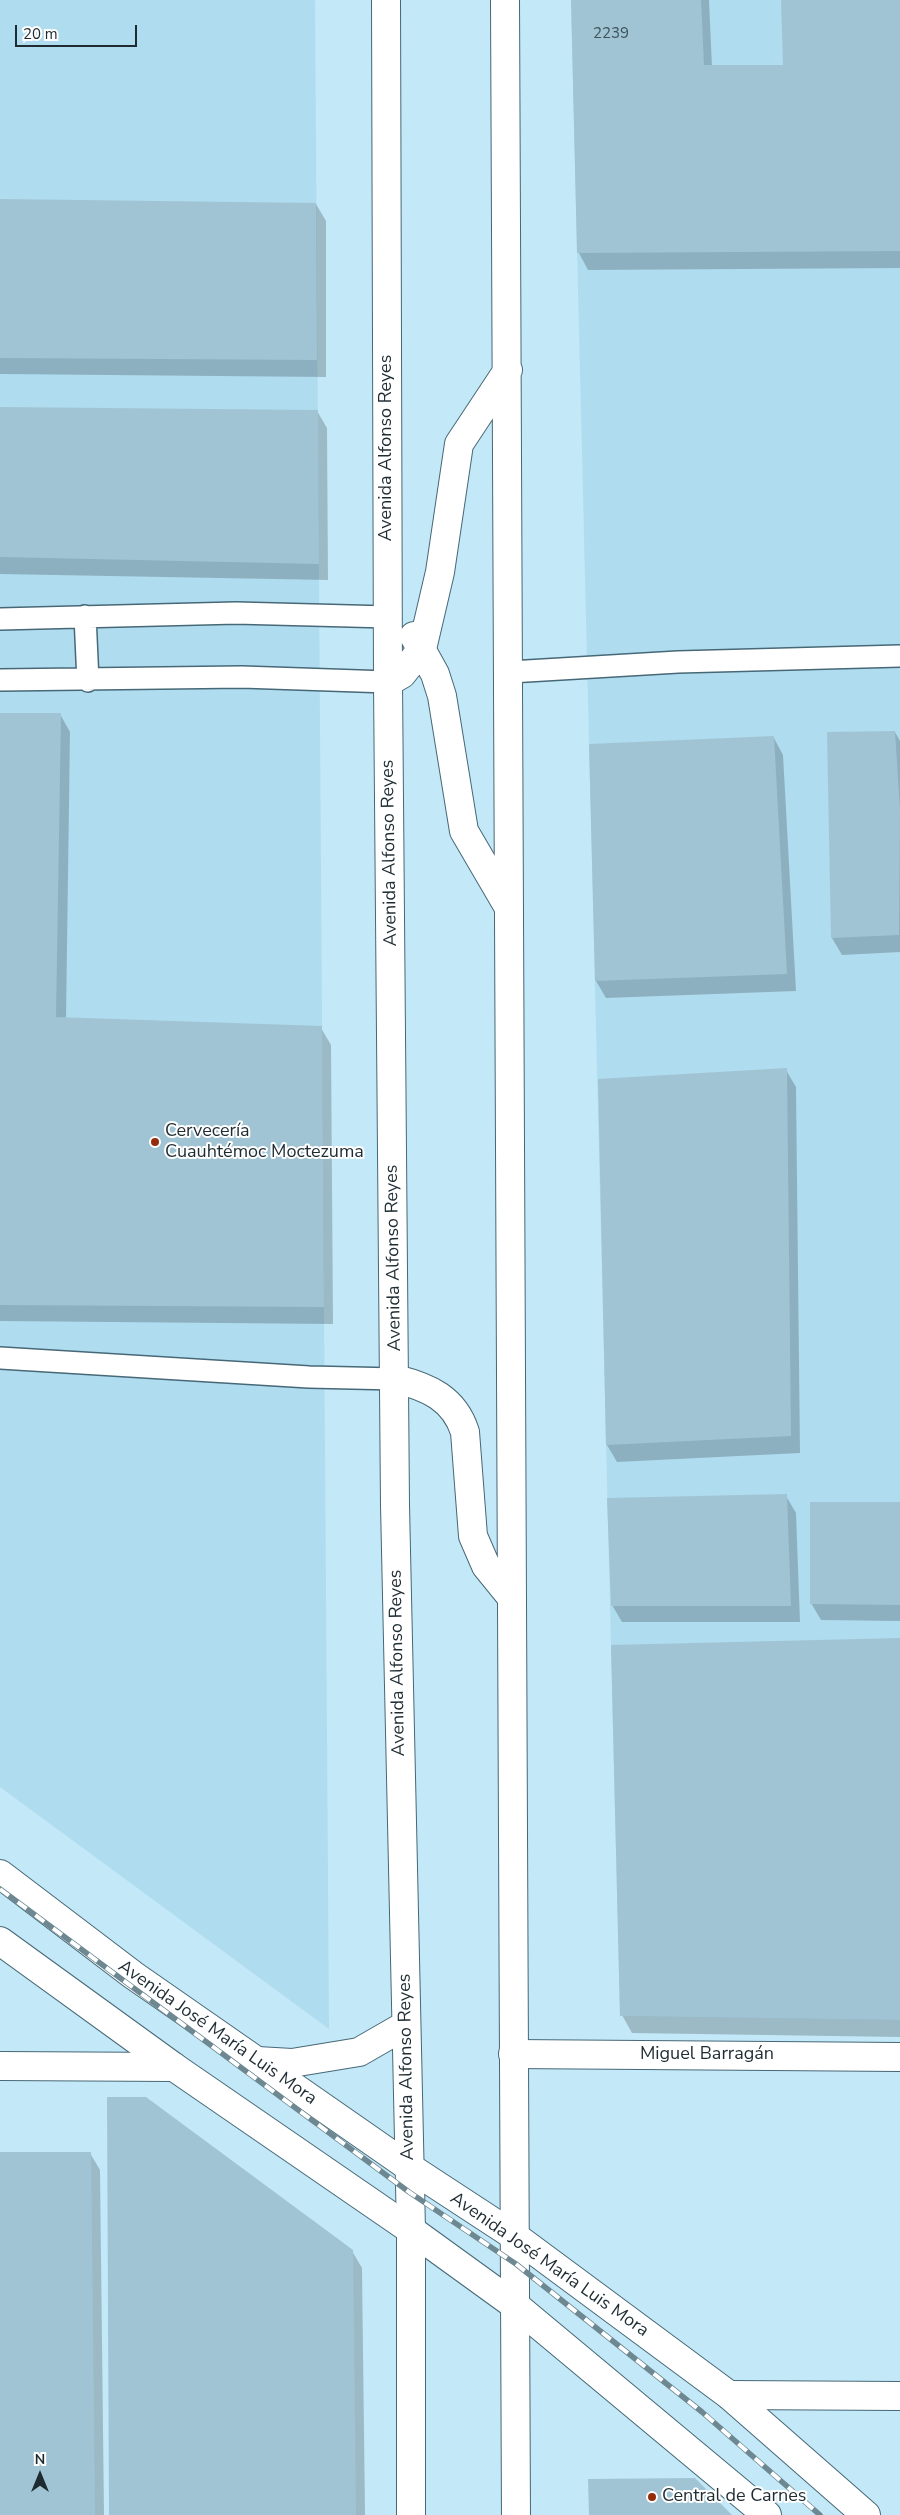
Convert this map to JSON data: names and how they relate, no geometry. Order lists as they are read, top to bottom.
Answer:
{
  "streets": {
    "main road": ["Avenida Alfonso Reyes", "Avenida José María Luis Mora", "Miguel Barragán"]
  },
  "crossings": [
    ["Avenida Alfonso Reyes", "Avenida José María Luis Mora"]
  ],
  "places": ["Cervecería Cuauhtémoc Moctezuma", "Central de Carnes"],
  "house_numbers": ["2239"],
  "scale_bar": "20 m",
  "north": "top"
}
